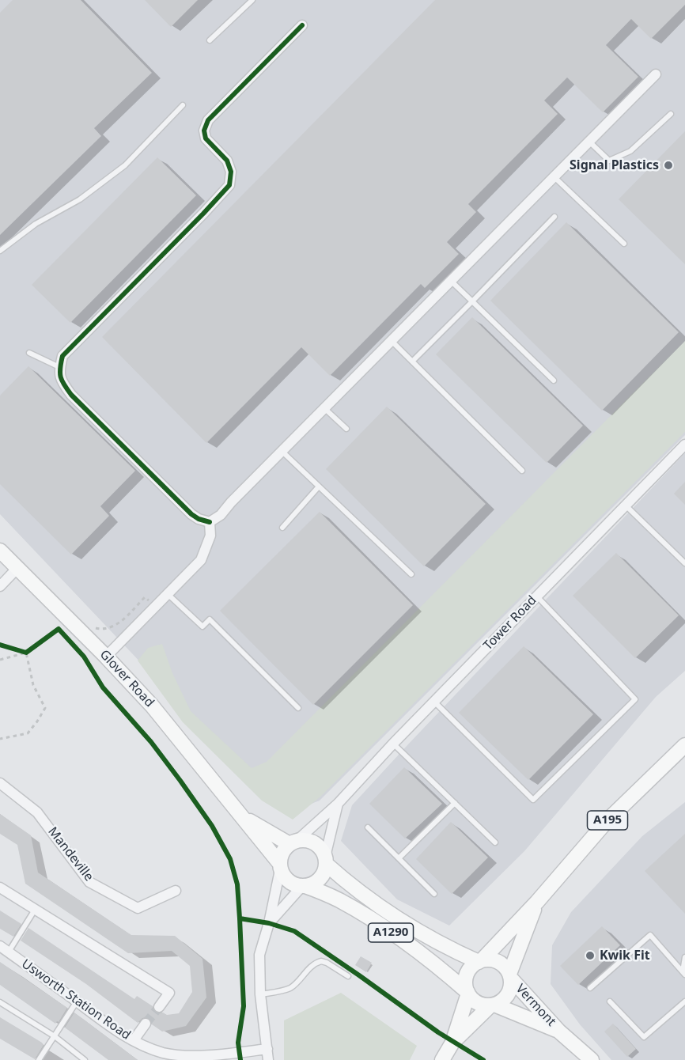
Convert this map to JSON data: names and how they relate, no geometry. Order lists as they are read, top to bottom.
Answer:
{
  "streets": {
    "main road": [
      "Glover Road",
      "A195",
      "A1290",
      "Vermont"
    ],
    "street": ["Tower Road", "Mandeville", "Usworth Station Road"]
  },
  "crossings": [
    ["Tower Road", "Glover Road"],
    ["Tower Road", "A1290"],
    ["Glover Road", "A1290"],
    ["A195", "A1290"],
    ["A195", "Vermont"],
    ["A1290", "Vermont"]
  ],
  "places": ["Signal Plastics", "Kwik Fit"]
}
